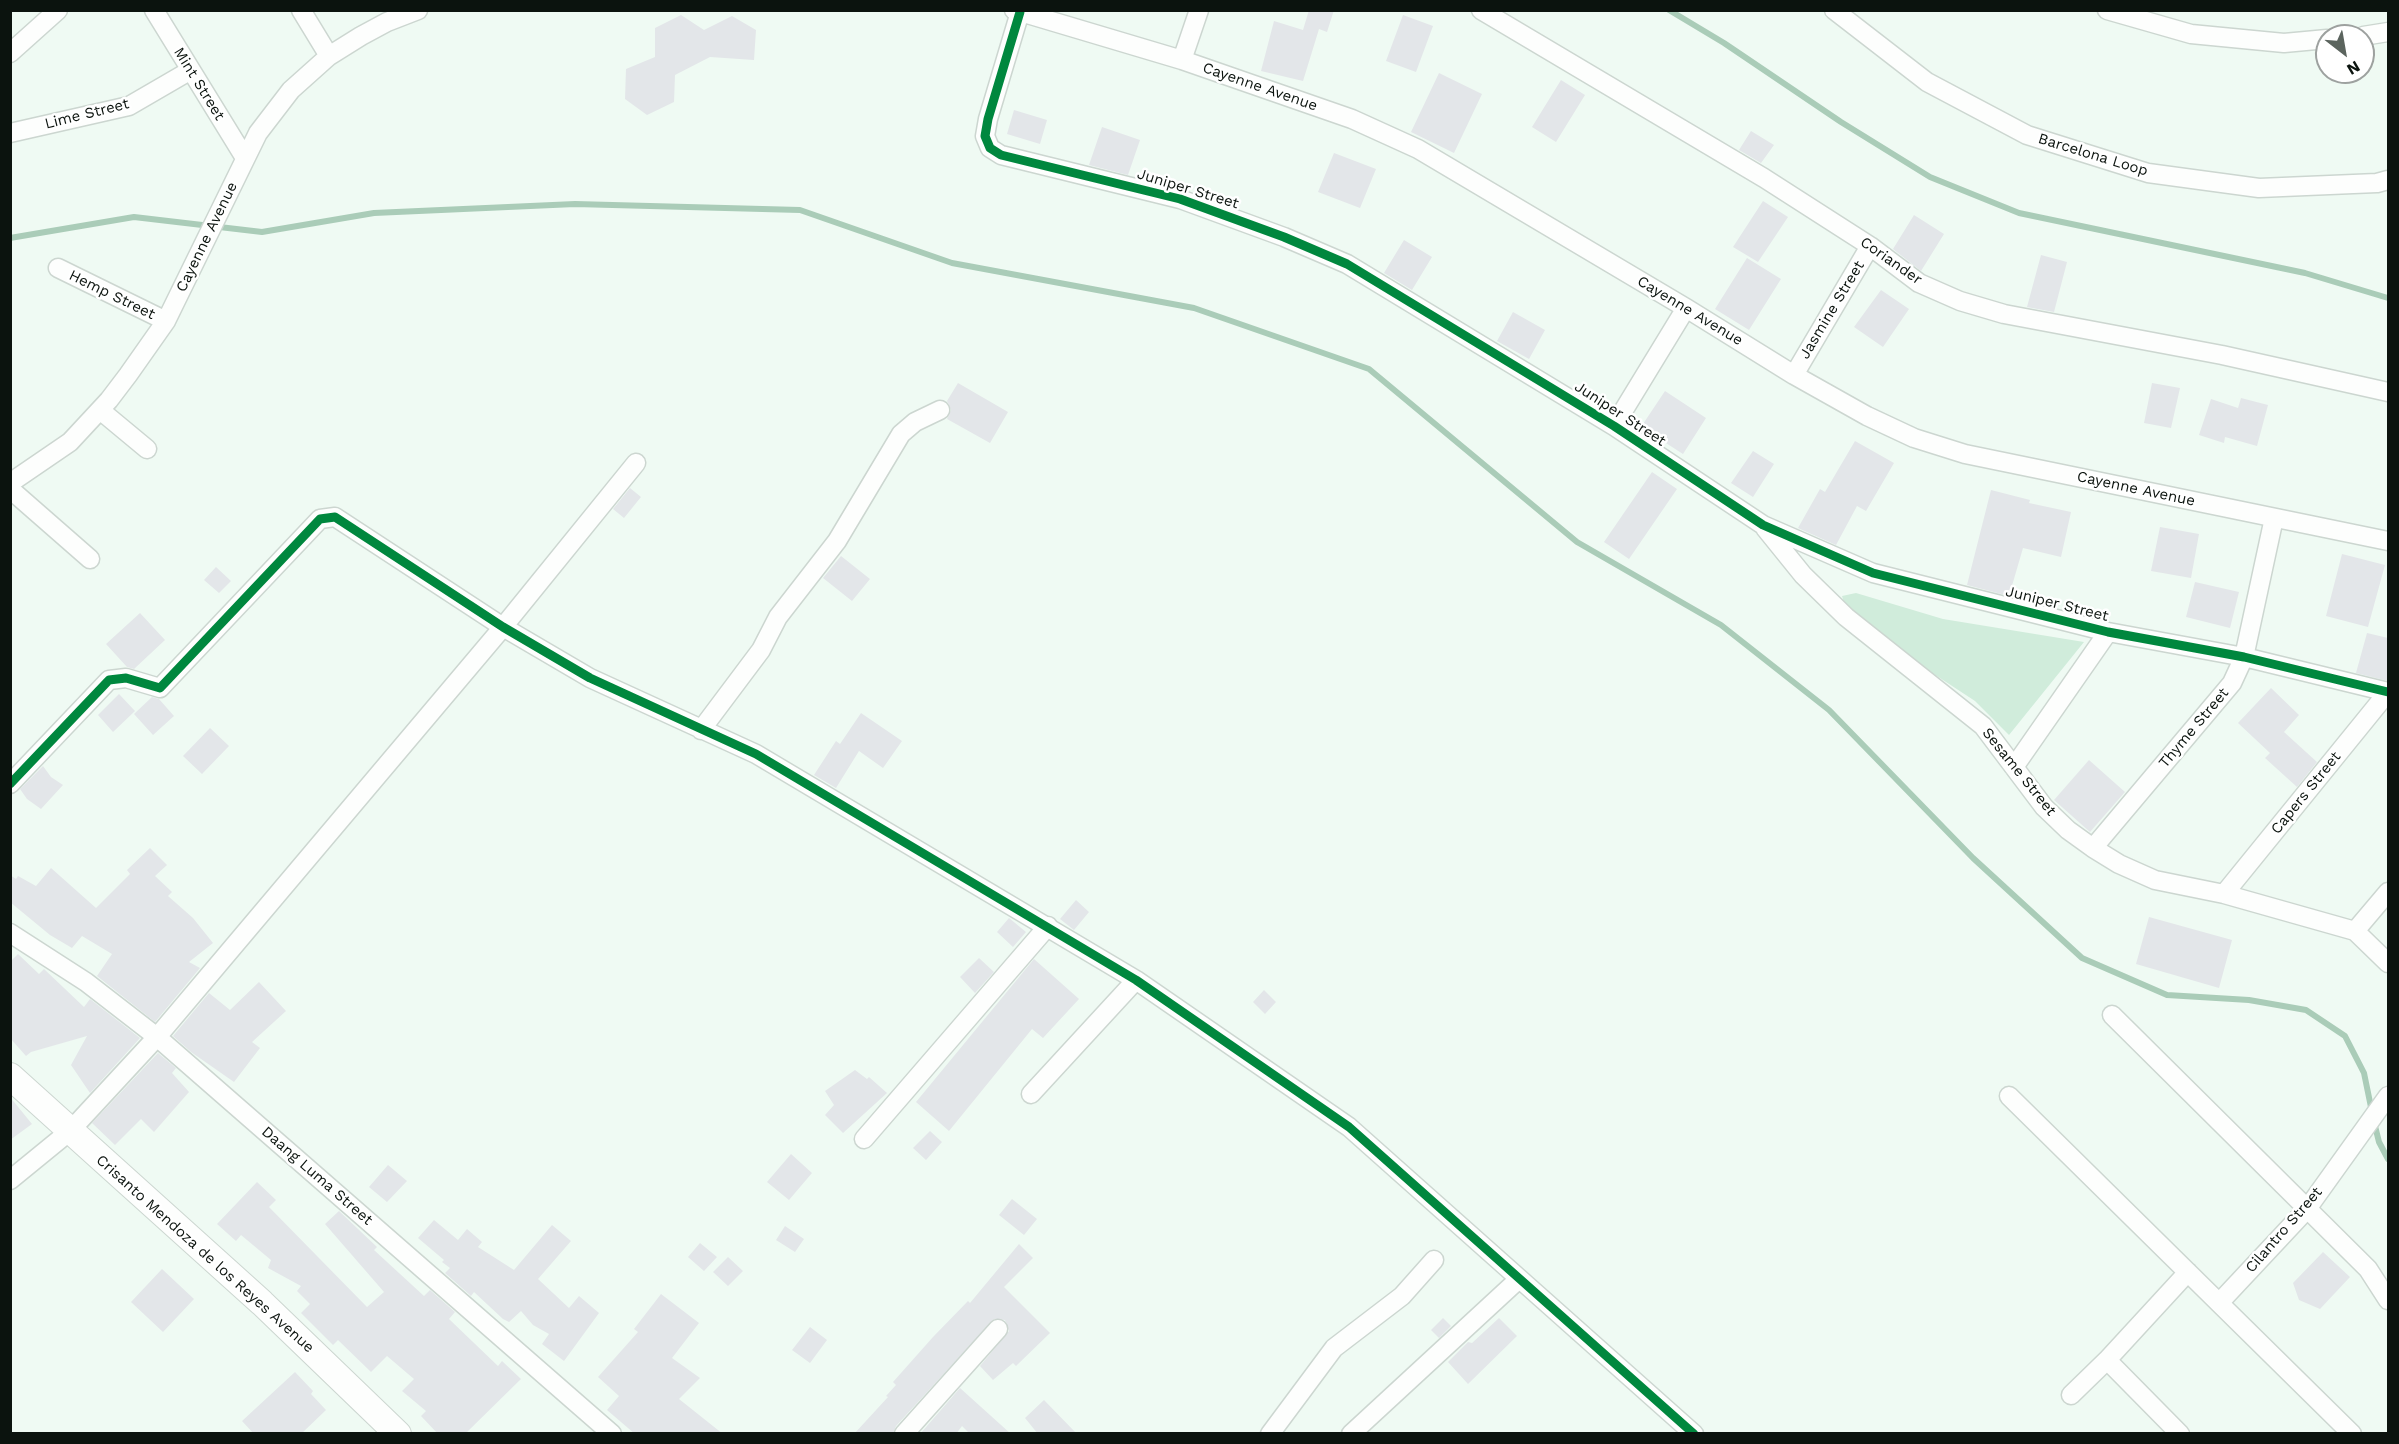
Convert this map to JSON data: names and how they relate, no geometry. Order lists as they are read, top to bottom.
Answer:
{
  "streets": {
    "main road": ["Crisanto Mendoza de los Reyes Avenue"],
    "street": [
      "Mint Street",
      "Cayenne Avenue",
      "Lime Street",
      "Barcelona Loop",
      "Juniper Street",
      "Coriander",
      "Hemp Street",
      "Jasmine Street",
      "Thyme Street",
      "Sesame Street",
      "Capers Street",
      "Daang Luma Street",
      "Cilantro Street"
    ]
  },
  "crossings": [
    ["Mint Street", "Cayenne Avenue"],
    ["Mint Street", "Lime Street"],
    ["Cayenne Avenue", "Juniper Street"],
    ["Cayenne Avenue", "Hemp Street"],
    ["Cayenne Avenue", "Jasmine Street"],
    ["Cayenne Avenue", "Thyme Street"],
    ["Juniper Street", "Thyme Street"],
    ["Juniper Street", "Sesame Street"],
    ["Juniper Street", "Capers Street"],
    ["Coriander", "Jasmine Street"],
    ["Thyme Street", "Sesame Street"],
    ["Sesame Street", "Capers Street"]
  ],
  "north": "bottom right"
}
